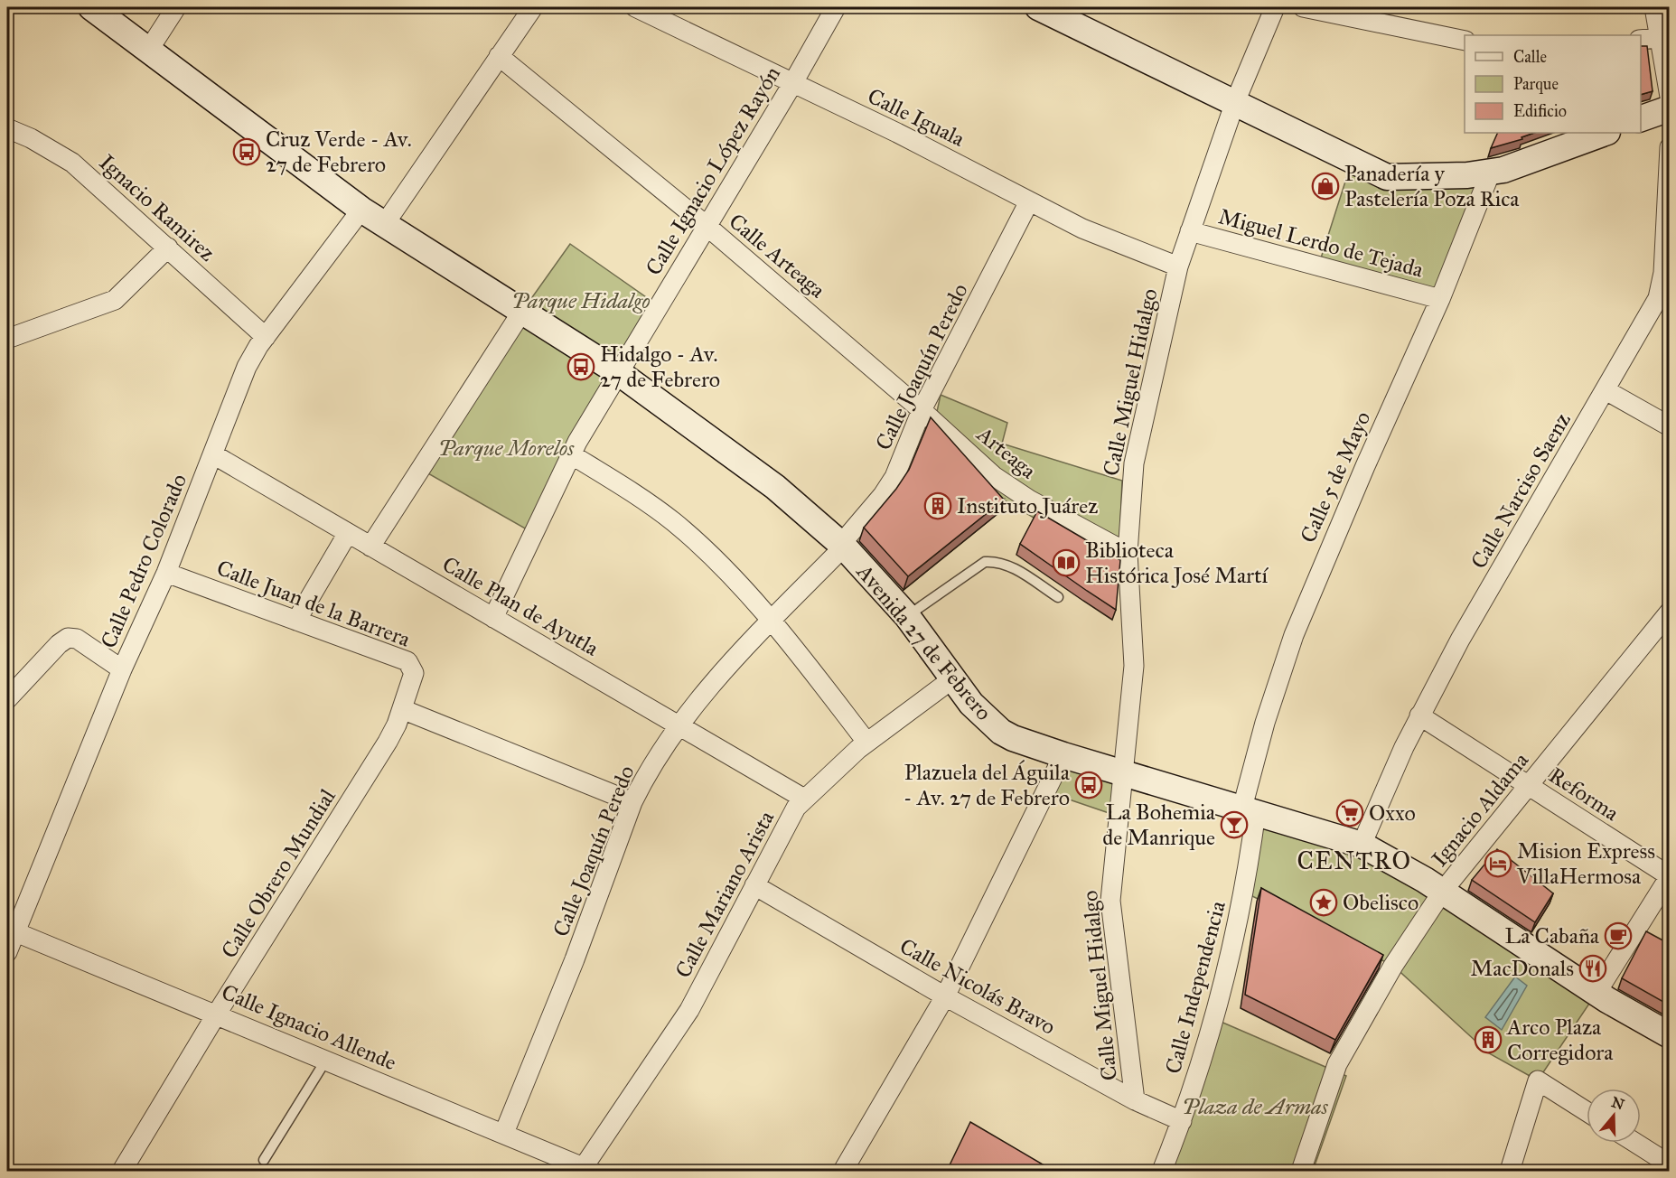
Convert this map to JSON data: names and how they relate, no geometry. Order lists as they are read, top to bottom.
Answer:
{
  "streets": {
    "main road": ["Avenida 27 de Febrero"],
    "street": [
      "Calle Iguala",
      "Calle Ignacio López Rayón",
      "Ignacio Ramirez",
      "Miguel Lerdo de Tejada",
      "Calle Arteaga",
      "Calle Joaquín Peredo",
      "Calle Miguel Hidalgo",
      "Arteaga",
      "Calle 5 de Mayo",
      "Calle Narciso Saenz",
      "Calle Pedro Colorado",
      "Calle Juan de la Barrera",
      "Calle Plan de Ayutla",
      "Reforma",
      "Ignacio Aldama",
      "Calle Obrero Mundial",
      "Calle Mariano Arista",
      "Calle Nicolás Bravo",
      "Calle Independencia",
      "Calle Ignacio Allende"
    ]
  },
  "crossings": [
    ["Calle Iguala", "Calle Ignacio López Rayón"],
    ["Calle Iguala", "Calle Joaquín Peredo"],
    ["Calle Iguala", "Calle Miguel Hidalgo"],
    ["Calle Ignacio López Rayón", "Calle Arteaga"],
    ["Calle Ignacio López Rayón", "Calle Plan de Ayutla"],
    ["Calle Ignacio López Rayón", "Avenida 27 de Febrero"],
    ["Ignacio Ramirez", "Calle Pedro Colorado"],
    ["Miguel Lerdo de Tejada", "Calle Miguel Hidalgo"],
    ["Miguel Lerdo de Tejada", "Calle 5 de Mayo"],
    ["Calle Arteaga", "Calle Joaquín Peredo"],
    ["Calle Arteaga", "Arteaga"],
    ["Calle Joaquín Peredo", "Arteaga"],
    ["Calle Joaquín Peredo", "Calle Plan de Ayutla"],
    ["Calle Joaquín Peredo", "Avenida 27 de Febrero"],
    ["Calle Joaquín Peredo", "Calle Ignacio Allende"],
    ["Calle Miguel Hidalgo", "Arteaga"],
    ["Calle Miguel Hidalgo", "Avenida 27 de Febrero"],
    ["Calle Miguel Hidalgo", "Calle Nicolás Bravo"],
    ["Calle 5 de Mayo", "Avenida 27 de Febrero"],
    ["Calle 5 de Mayo", "Calle Independencia"],
    ["Calle Narciso Saenz", "Avenida 27 de Febrero"],
    ["Calle Narciso Saenz", "Reforma"],
    ["Calle Pedro Colorado", "Calle Juan de la Barrera"],
    ["Calle Pedro Colorado", "Calle Plan de Ayutla"],
    ["Calle Pedro Colorado", "Avenida 27 de Febrero"],
    ["Calle Pedro Colorado", "Calle Ignacio Allende"],
    ["Calle Juan de la Barrera", "Calle Obrero Mundial"],
    ["Calle Plan de Ayutla", "Calle Mariano Arista"],
    ["Avenida 27 de Febrero", "Ignacio Aldama"],
    ["Avenida 27 de Febrero", "Calle Mariano Arista"],
    ["Avenida 27 de Febrero", "Calle Independencia"],
    ["Reforma", "Ignacio Aldama"],
    ["Calle Obrero Mundial", "Calle Ignacio Allende"],
    ["Calle Mariano Arista", "Calle Nicolás Bravo"],
    ["Calle Mariano Arista", "Calle Ignacio Allende"],
    ["Calle Nicolás Bravo", "Calle Independencia"]
  ],
  "districts": ["CENTRO"],
  "parks": ["Parque Hidalgo", "Parque Morelos", "Plaza de Armas"],
  "places": {
    "bus stop": ["Cruz Verde - Av. 27 de Febrero", "Hidalgo - Av. 27 de Febrero", "Plazuela del Águila - Av. 27 de Febrero"],
    "shop": ["Panadería y Pastelería Poza Rica"],
    "building": ["Instituto Juárez", "Arco Plaza Corregidora"],
    "library": ["Biblioteca Histórica José Martí"],
    "supermarket": ["Oxxo"],
    "bar": ["La Bohemia de Manrique"],
    "hotel": ["Mision Express VillaHermosa"],
    "place": ["Obelisco"],
    "cafe": ["La Cabaña"],
    "restaurant": ["MacDonals"]
  },
  "legend": ["Calle", "Parque", "Edificio"],
  "north": "top"
}
